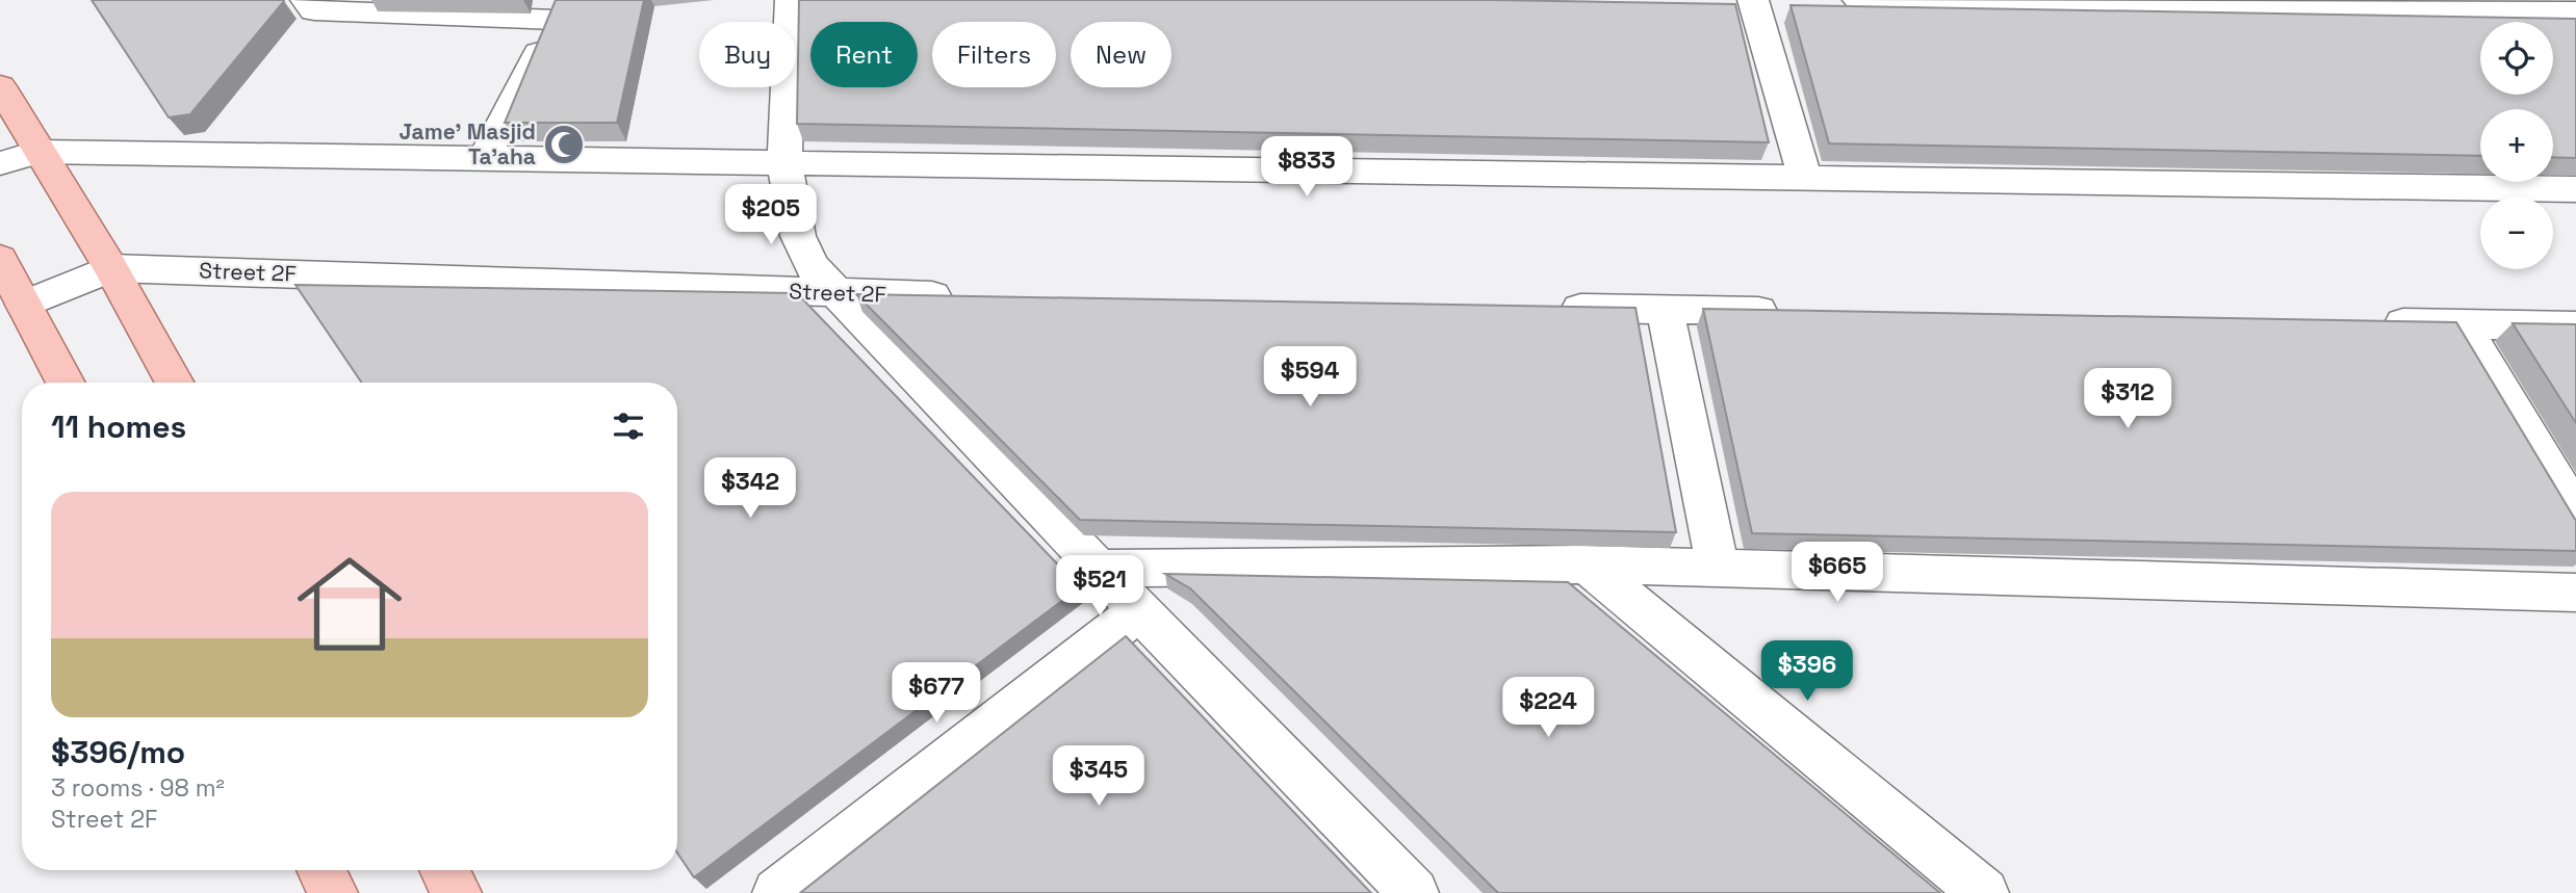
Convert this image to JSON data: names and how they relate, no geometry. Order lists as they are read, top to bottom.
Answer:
{
  "streets": {
    "street": ["Street 2F"]
  },
  "places": {
    "mosque": ["Jame' Masjid Ta'aha"]
  },
  "page": {
    "map_buttons": ["+", "−"],
    "chip": [
      "Buy",
      "Rent",
      "Filters",
      "New"
    ],
    "price": [
      "$833",
      "$205",
      "$594",
      "$312",
      "$342",
      "$665",
      "$521",
      "$396",
      "$677",
      "$224",
      "$345"
    ],
    "heading": "11 homes",
    "list": [
      {
        "name": "$396/mo",
        "note": "3 rooms · 98 m² · Street 2F"
      }
    ]
  }
}
